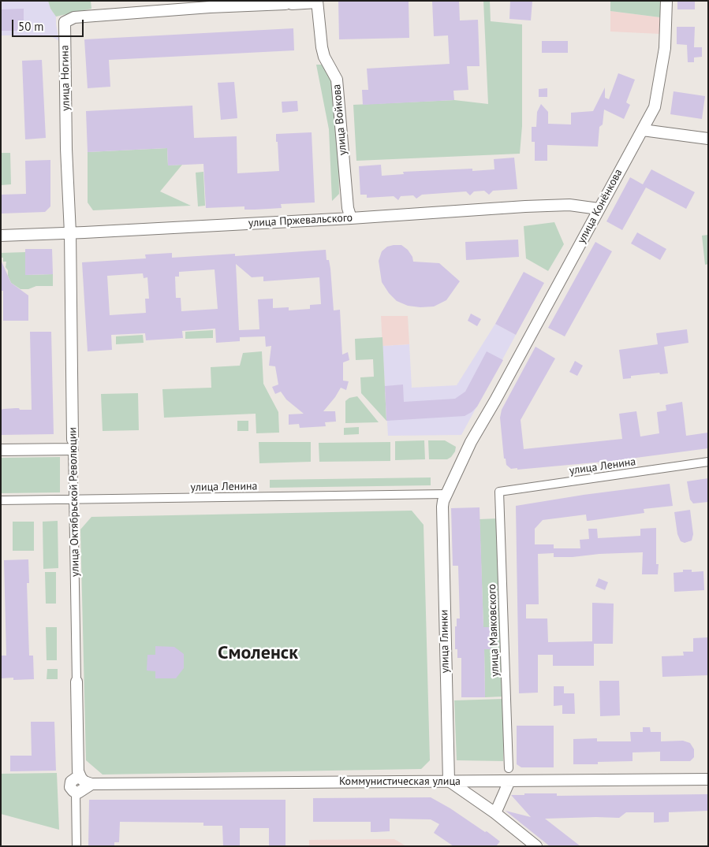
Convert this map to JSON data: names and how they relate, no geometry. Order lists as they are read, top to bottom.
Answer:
{
  "streets": {
    "street": [
      "улица Ногина",
      "улица Войкова",
      "улица Конёнкова",
      "улица Пржевальского",
      "улица Ленина",
      "улица Октябрьской Революции",
      "улица Маяковского",
      "улица Глинки",
      "Коммунистическая улица"
    ]
  },
  "crossings": [
    ["улица Ногина", "улица Войкова"],
    ["улица Ногина", "улица Пржевальского"],
    ["улица Ногина", "улица Октябрьской Революции"],
    ["улица Войкова", "улица Пржевальского"],
    ["улица Конёнкова", "улица Пржевальского"],
    ["улица Конёнкова", "улица Ленина"],
    ["улица Конёнкова", "улица Глинки"],
    ["улица Пржевальского", "улица Октябрьской Революции"],
    ["улица Ленина", "улица Октябрьской Революции"],
    ["улица Ленина", "улица Маяковского"],
    ["улица Ленина", "улица Глинки"],
    ["улица Глинки", "Коммунистическая улица"]
  ],
  "districts": ["Смоленск"],
  "scale_bar": "50 m"
}
